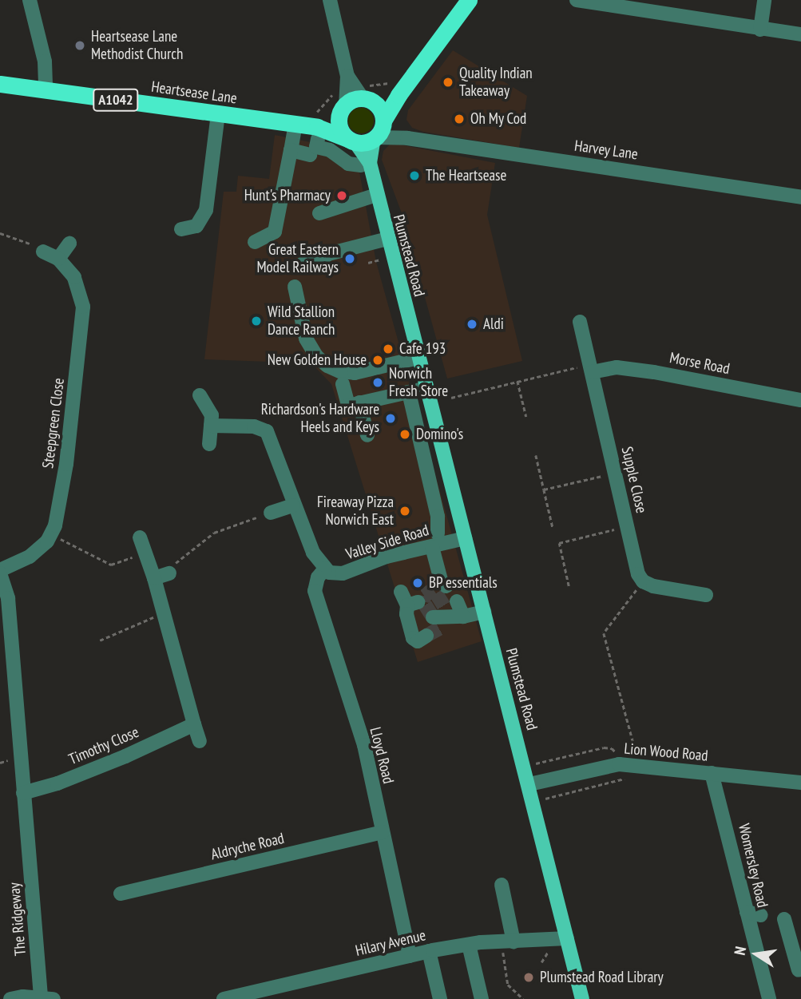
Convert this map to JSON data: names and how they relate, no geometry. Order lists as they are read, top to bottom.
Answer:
{
  "streets": {
    "highway": ["Heartsease Lane", "A1042"],
    "main road": ["Plumstead Road"],
    "street": [
      "Harvey Lane",
      "Morse Road",
      "Steepgreen Close",
      "Supple Close",
      "Valley Side Road",
      "Timothy Close",
      "Lion Wood Road",
      "Lloyd Road",
      "Aldryche Road",
      "Womersley Road",
      "The Ridgeway",
      "Hilary Avenue"
    ]
  },
  "crossings": [
    ["Heartsease Lane", "Harvey Lane"],
    ["Heartsease Lane", "Plumstead Road"],
    ["Harvey Lane", "Plumstead Road"],
    ["Plumstead Road", "Valley Side Road"],
    ["Plumstead Road", "Lion Wood Road"],
    ["Plumstead Road", "Hilary Avenue"],
    ["Morse Road", "Supple Close"],
    ["Valley Side Road", "Lloyd Road"],
    ["Timothy Close", "The Ridgeway"],
    ["Lion Wood Road", "Womersley Road"],
    ["Lloyd Road", "Aldryche Road"],
    ["Lloyd Road", "Hilary Avenue"]
  ],
  "places": [
    "Heartsease Lane Methodist Church",
    "Quality Indian Takeaway",
    "Oh My Cod",
    "The Heartsease",
    "Hunt's Pharmacy",
    "Great Eastern Model Railways",
    "Wild Stallion Dance Ranch",
    "Aldi",
    "Cafe 193",
    "New Golden House",
    "Norwich Fresh Store",
    "Richardson's Hardware Heels and Keys",
    "Domino's",
    "Fireaway Pizza Norwich East",
    "BP essentials",
    "Plumstead Road Library"
  ],
  "north": "left"
}
